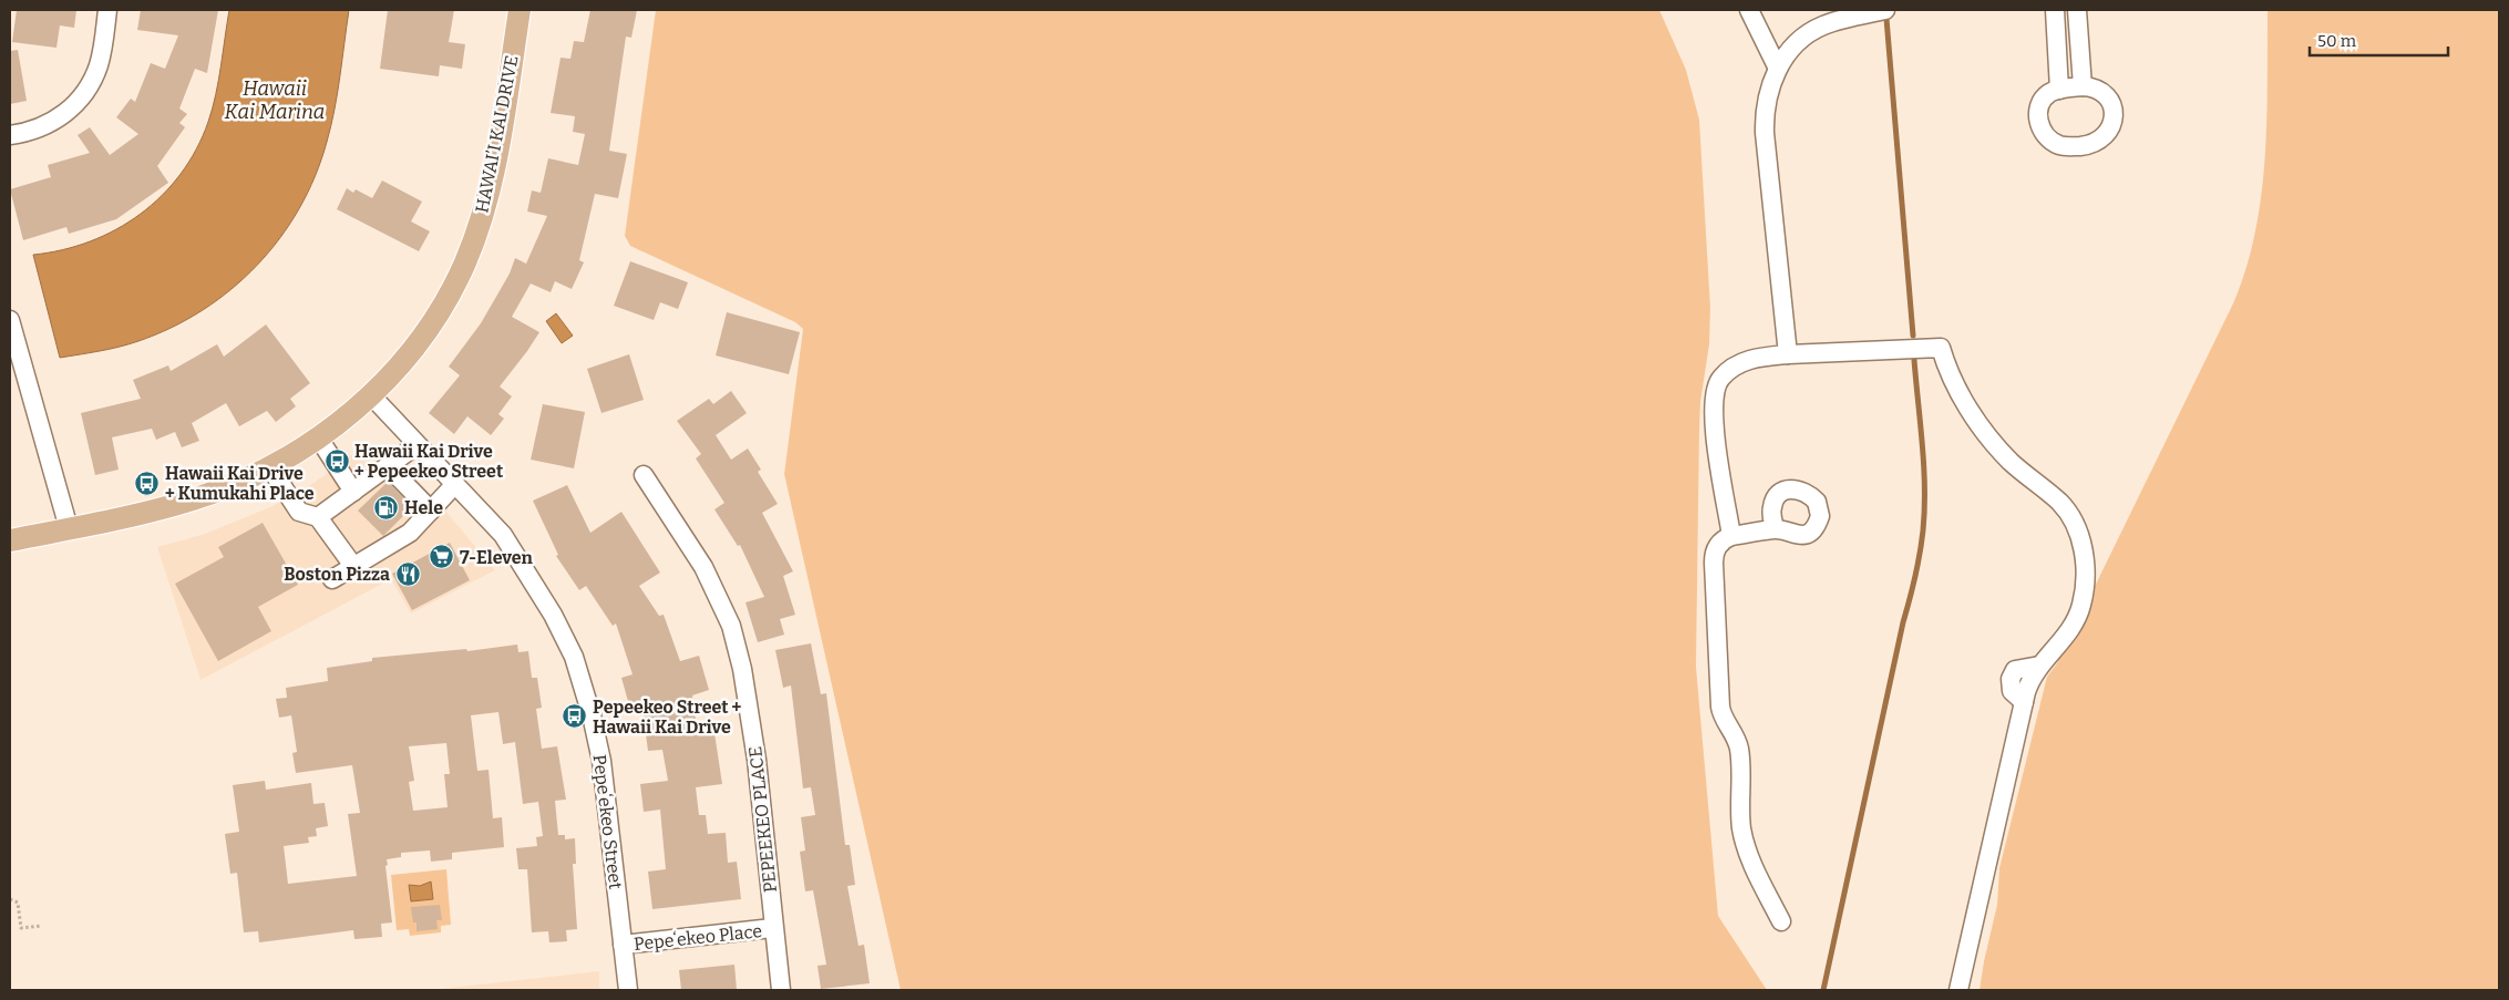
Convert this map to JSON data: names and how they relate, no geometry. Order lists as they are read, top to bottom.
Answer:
{
  "streets": {
    "main road": ["HAWAI’I KAI DRIVE"],
    "street": ["PEPEEKEO PLACE", "Pepeʻekeo Street", "Pepeʻekeo Place"]
  },
  "crossings": [
    ["HAWAI’I KAI DRIVE", "Pepeʻekeo Street"],
    ["PEPEEKEO PLACE", "Pepeʻekeo Place"],
    ["Pepeʻekeo Street", "Pepeʻekeo Place"]
  ],
  "water": ["Hawaii Kai Marina"],
  "places": {
    "bus stop": ["Hawaii Kai Drive + Pepeekeo Street", "Hawaii Kai Drive + Kumukahi Place", "Pepeekeo Street + Hawaii Kai Drive"],
    "fuel station": ["Hele"],
    "supermarket": ["7-Eleven"],
    "restaurant": ["Boston Pizza"]
  },
  "scale_bar": "50 m"
}
